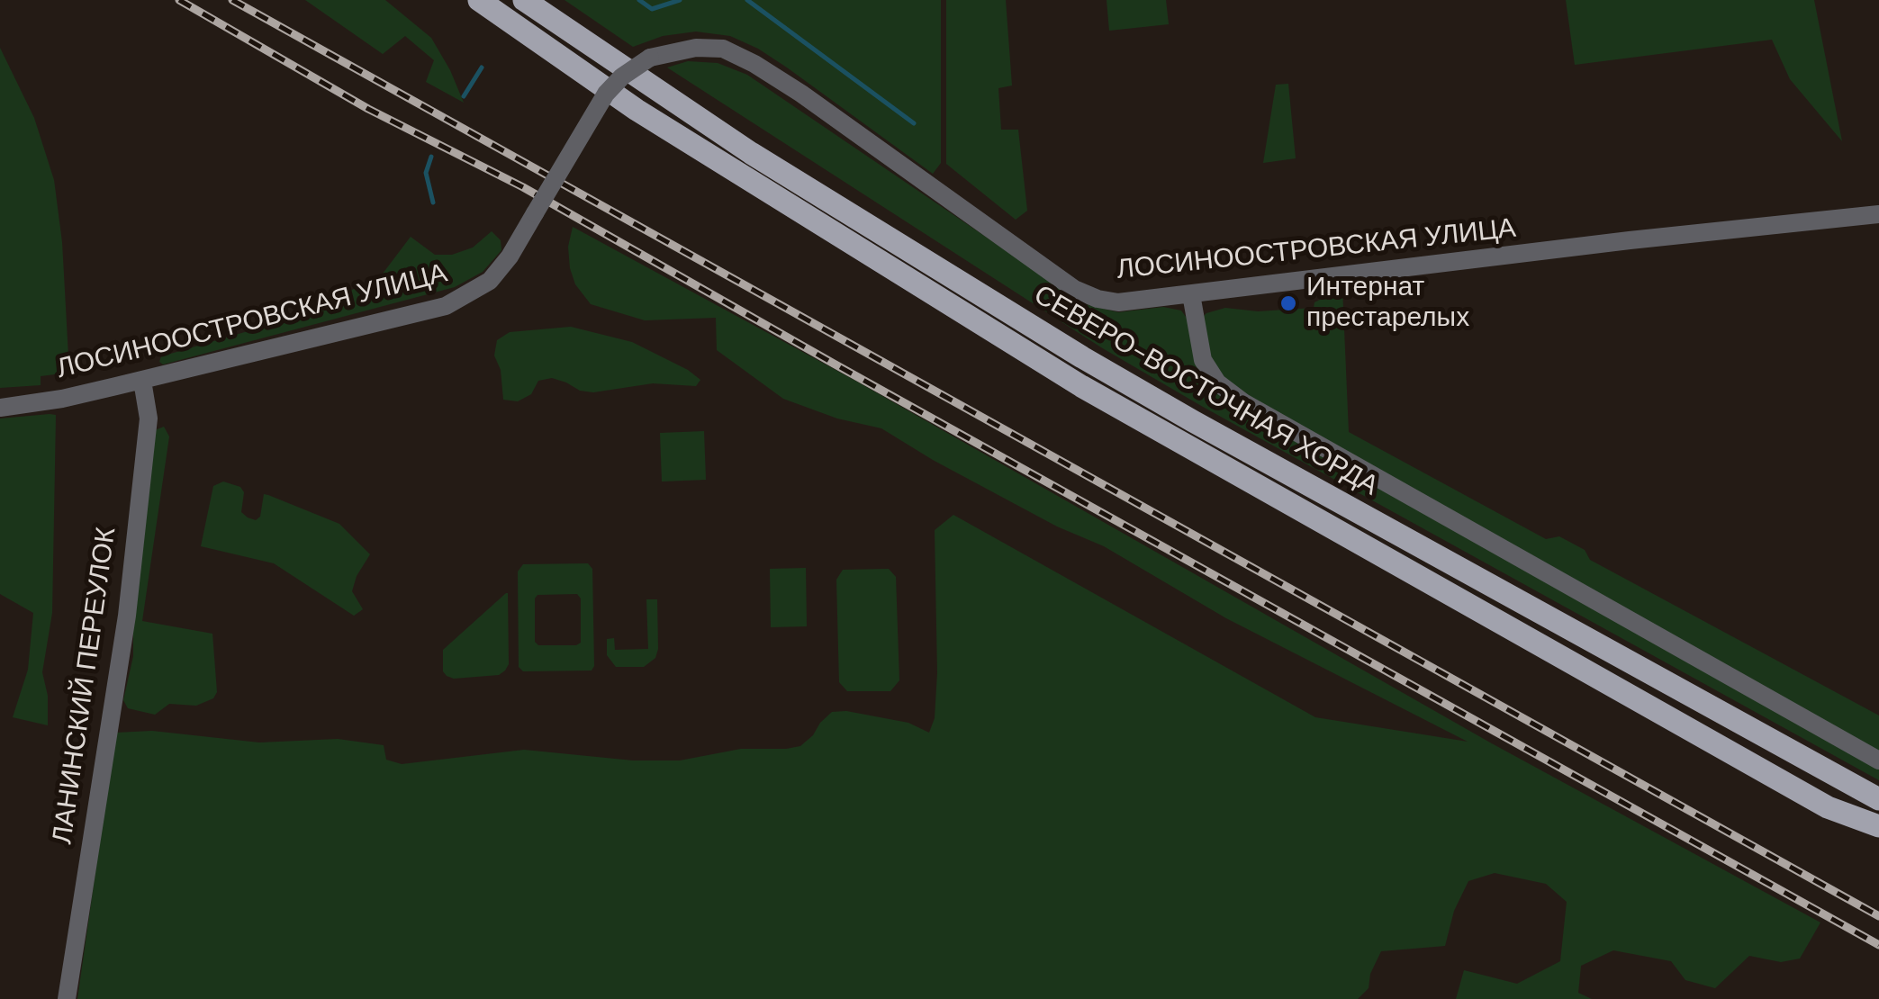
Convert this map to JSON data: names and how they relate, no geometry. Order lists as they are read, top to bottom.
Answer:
{
  "streets": {
    "main road": ["СЕВЕРО-ВОСТОЧНАЯ ХОРДА"],
    "street": ["ЛОСИНООСТРОВСКАЯ УЛИЦА", "ЛАНИНСКИЙ ПЕРЕУЛОК"]
  },
  "crossings": [
    ["ЛОСИНООСТРОВСКАЯ УЛИЦА", "ЛАНИНСКИЙ ПЕРЕУЛОК"]
  ],
  "places": ["Интернат престарелых"]
}
